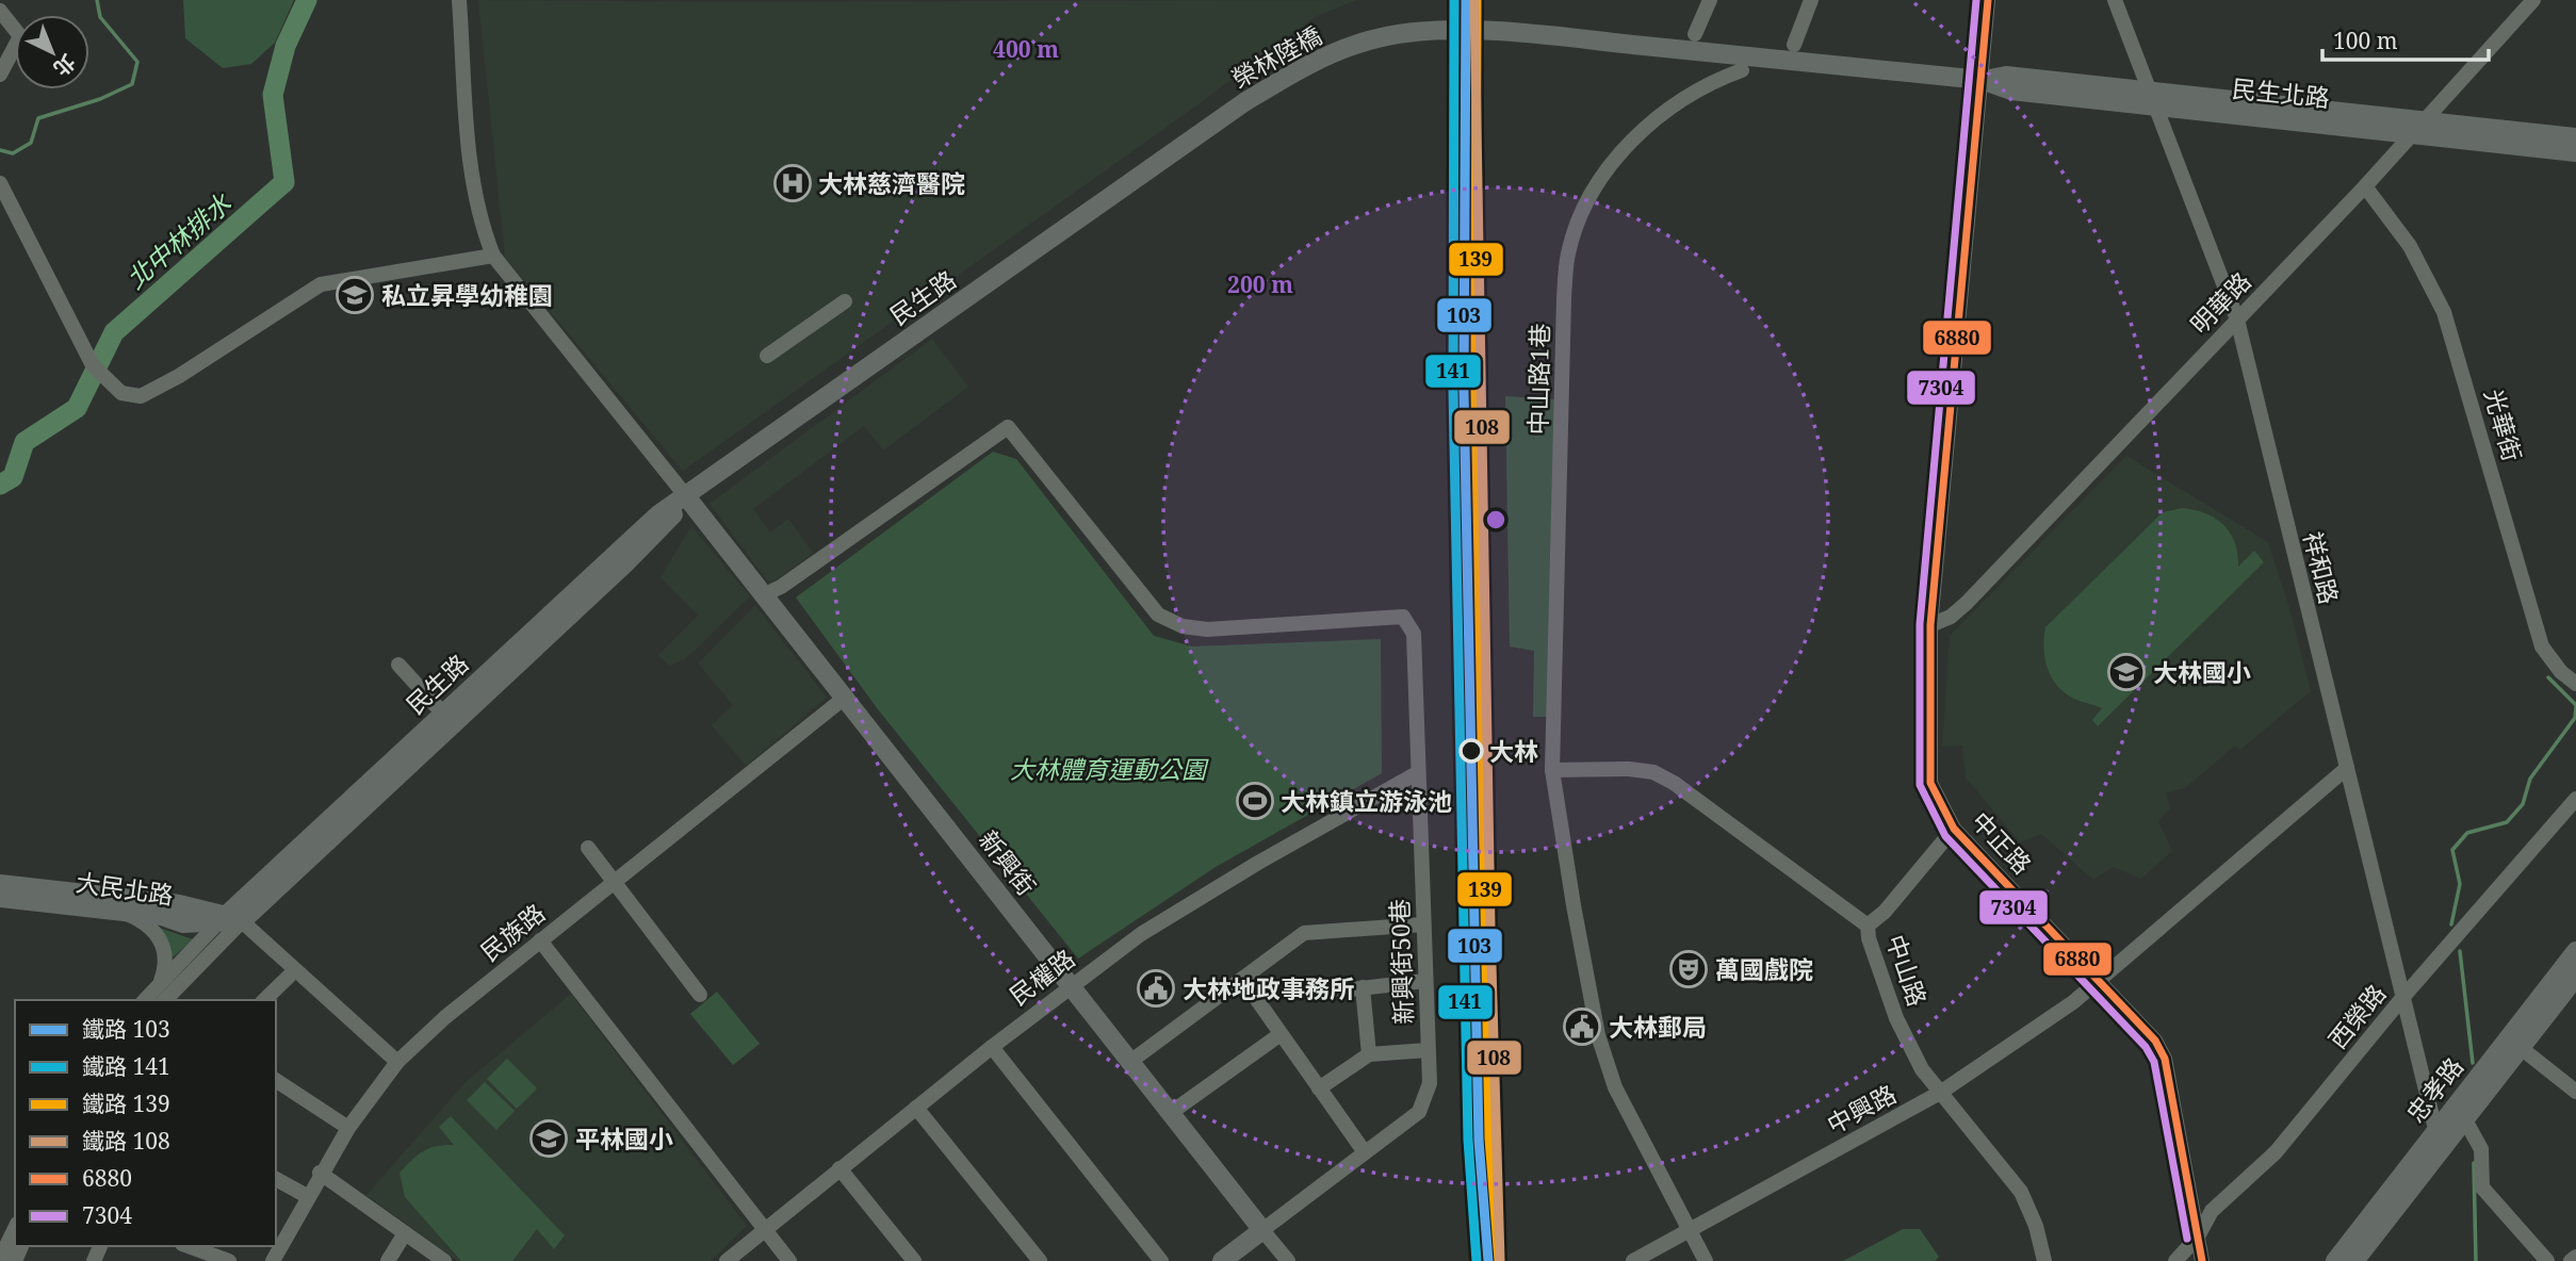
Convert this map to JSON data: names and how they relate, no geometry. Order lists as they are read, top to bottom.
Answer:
{
  "streets": {
    "main road": [
      "榮林陸橋",
      "民生北路",
      "民生路",
      "新興街",
      "大民北路",
      "忠孝路"
    ],
    "street": [
      "明華路",
      "中山路1巷",
      "光華街",
      "祥和路",
      "中正路",
      "民族路",
      "新興街50巷",
      "中山路",
      "民權路",
      "西榮路",
      "中興路"
    ]
  },
  "crossings": [
    ["榮林陸橋", "民生北路"],
    ["榮林陸橋", "民生路"],
    ["民生北路", "明華路"],
    ["民生北路", "祥和路"],
    ["民生北路", "中正路"],
    ["民生路", "新興街"],
    ["民生路", "大民北路"],
    ["明華路", "光華街"],
    ["明華路", "祥和路"],
    ["明華路", "中正路"],
    ["中山路1巷", "中山路"],
    ["中山路1巷", "中興路"],
    ["祥和路", "西榮路"],
    ["祥和路", "忠孝路"],
    ["祥和路", "中興路"],
    ["中正路", "西榮路"],
    ["中正路", "中興路"],
    ["新興街", "民族路"],
    ["新興街", "新興街50巷"],
    ["新興街", "民權路"],
    ["新興街50巷", "民權路"],
    ["中山路", "中興路"]
  ],
  "water": ["北中林排水"],
  "parks": ["大林體育運動公園"],
  "places": {
    "hospital": ["大林慈濟醫院"],
    "school or university": ["私立昇學幼稚園", "大林國小", "平林國小"],
    "other": ["大林"],
    "sports": ["大林鎮立游泳池"],
    "theatre": ["萬國戲院"],
    "public building": ["大林地政事務所", "大林郵局"]
  },
  "lines": [
    "rail line 103",
    "rail line 141",
    "rail line 139",
    "rail line 108",
    "transit line 6880",
    "transit line 7304"
  ],
  "legend": [
    "鐵路 103",
    "鐵路 141",
    "鐵路 139",
    "鐵路 108",
    "6880",
    "7304"
  ],
  "scale_bar": "100 m",
  "north": "bottom right",
  "rings": ["400 m", "200 m"]
}
